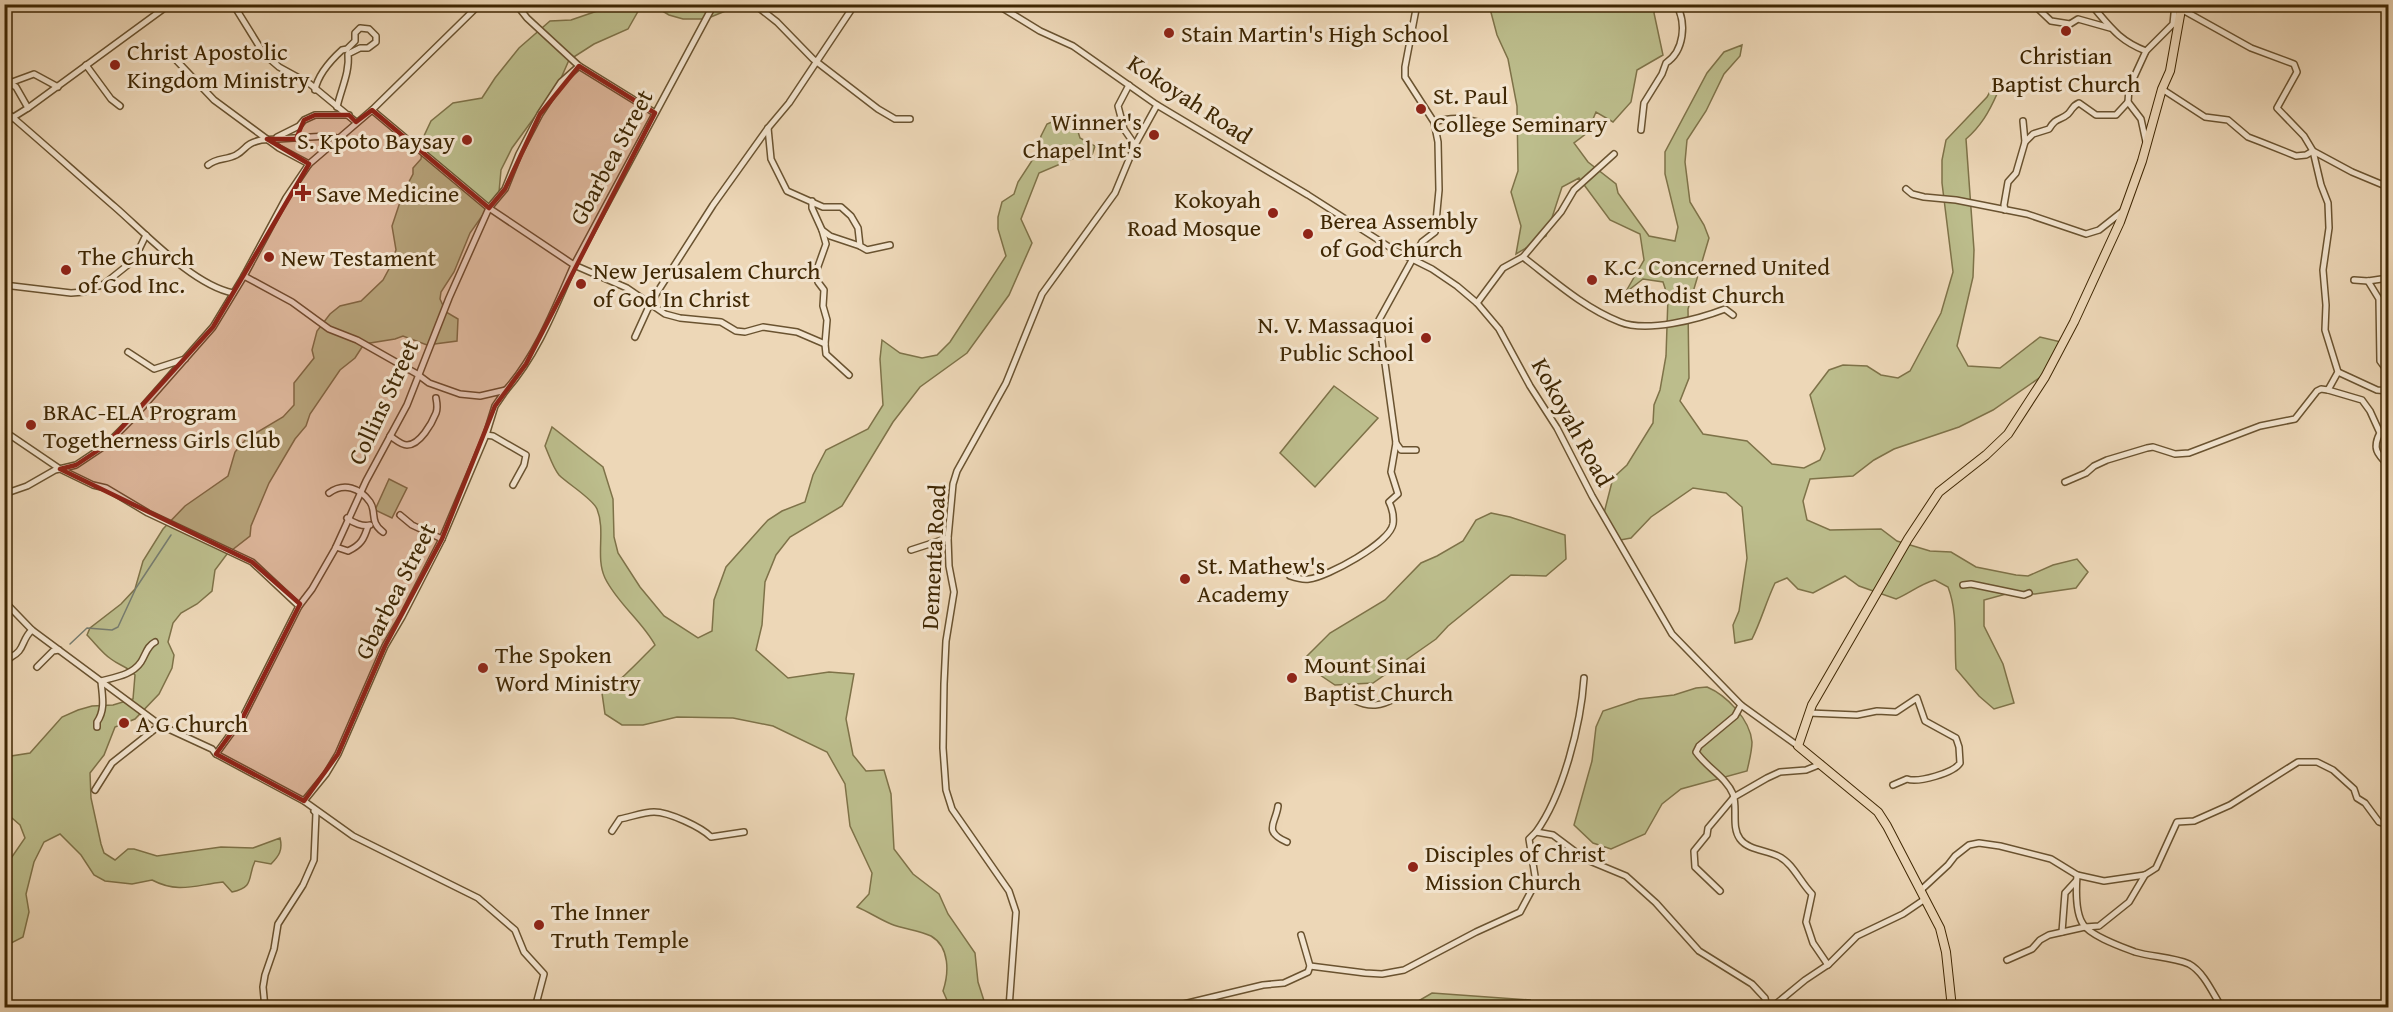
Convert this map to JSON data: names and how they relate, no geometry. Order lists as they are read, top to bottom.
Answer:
{
  "streets": {
    "main road": ["Kokoyah Road"],
    "street": ["Gbarbea Street", "Collins Street", "Dementa Road"]
  },
  "crossings": [
    ["Kokoyah Road", "Dementa Road"]
  ],
  "places": {
    "other": [
      "Christian Baptist Church",
      "Stain Martin's High School",
      "Christ Apostolic Kingdom Ministry",
      "St. Paul College Seminary",
      "Winner's Chapel Int's",
      "S. Kpoto Baysay",
      "Kokoyah Road Mosque",
      "Berea Assembly of God Church",
      "New Testament",
      "The Church of God Inc.",
      "K.C. Concerned United Methodist Church",
      "New Jerusalem Church of God In Christ",
      "N. V. Massaquoi Public School",
      "BRAC-ELA Program Togetherness Girls Club",
      "St. Mathew's Academy",
      "The Spoken Word Ministry",
      "Mount Sinai Baptist Church",
      "A G Church",
      "Disciples of Christ Mission Church",
      "The Inner Truth Temple"
    ],
    "health": ["Save Medicine"]
  }
}
